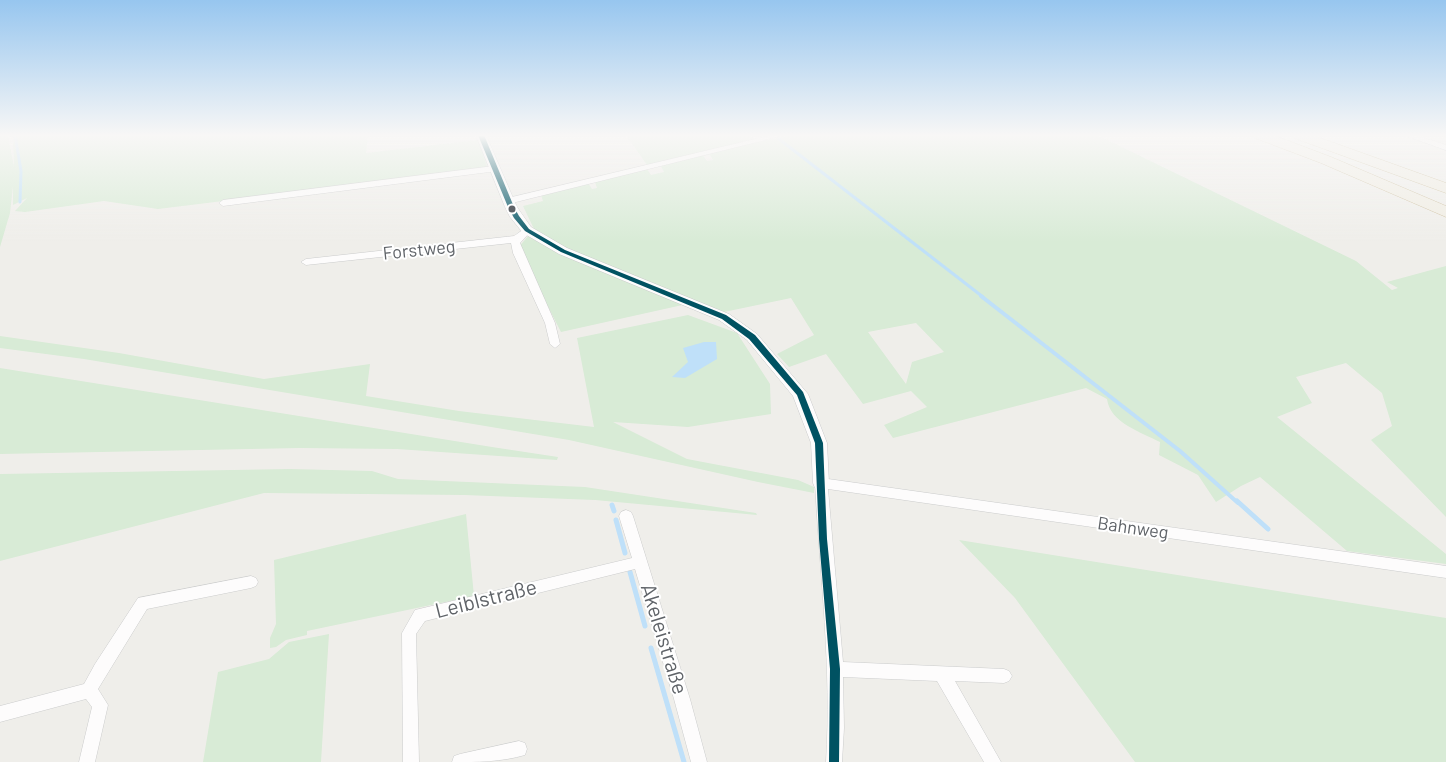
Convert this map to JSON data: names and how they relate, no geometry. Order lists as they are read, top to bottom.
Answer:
{
  "streets": {
    "street": [
      "Forstweg",
      "Bahnweg",
      "Leiblstraße",
      "Akeleistraße"
    ]
  },
  "crossings": [
    ["Leiblstraße", "Akeleistraße"]
  ]
}
